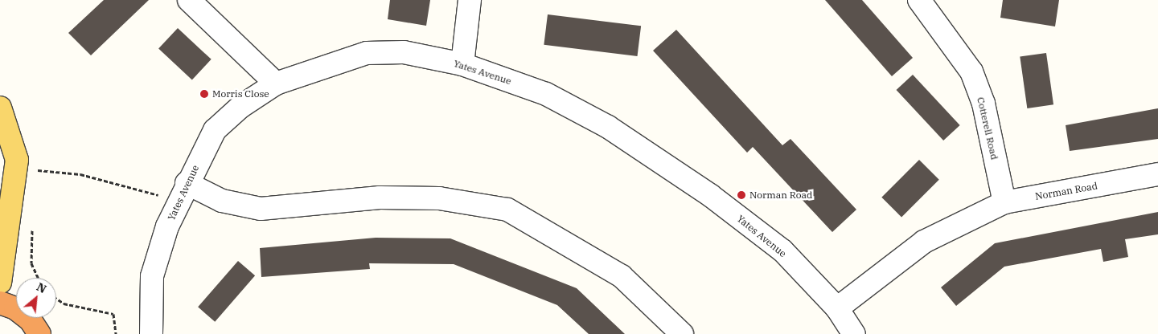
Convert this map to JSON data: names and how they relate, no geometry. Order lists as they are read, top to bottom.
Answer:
{
  "streets": {
    "street": ["Yates Avenue", "Cotterell Road", "Norman Road"]
  },
  "crossings": [
    ["Yates Avenue", "Norman Road"],
    ["Cotterell Road", "Norman Road"]
  ],
  "places": ["Morris Close", "Norman Road"],
  "north": "top right"
}
